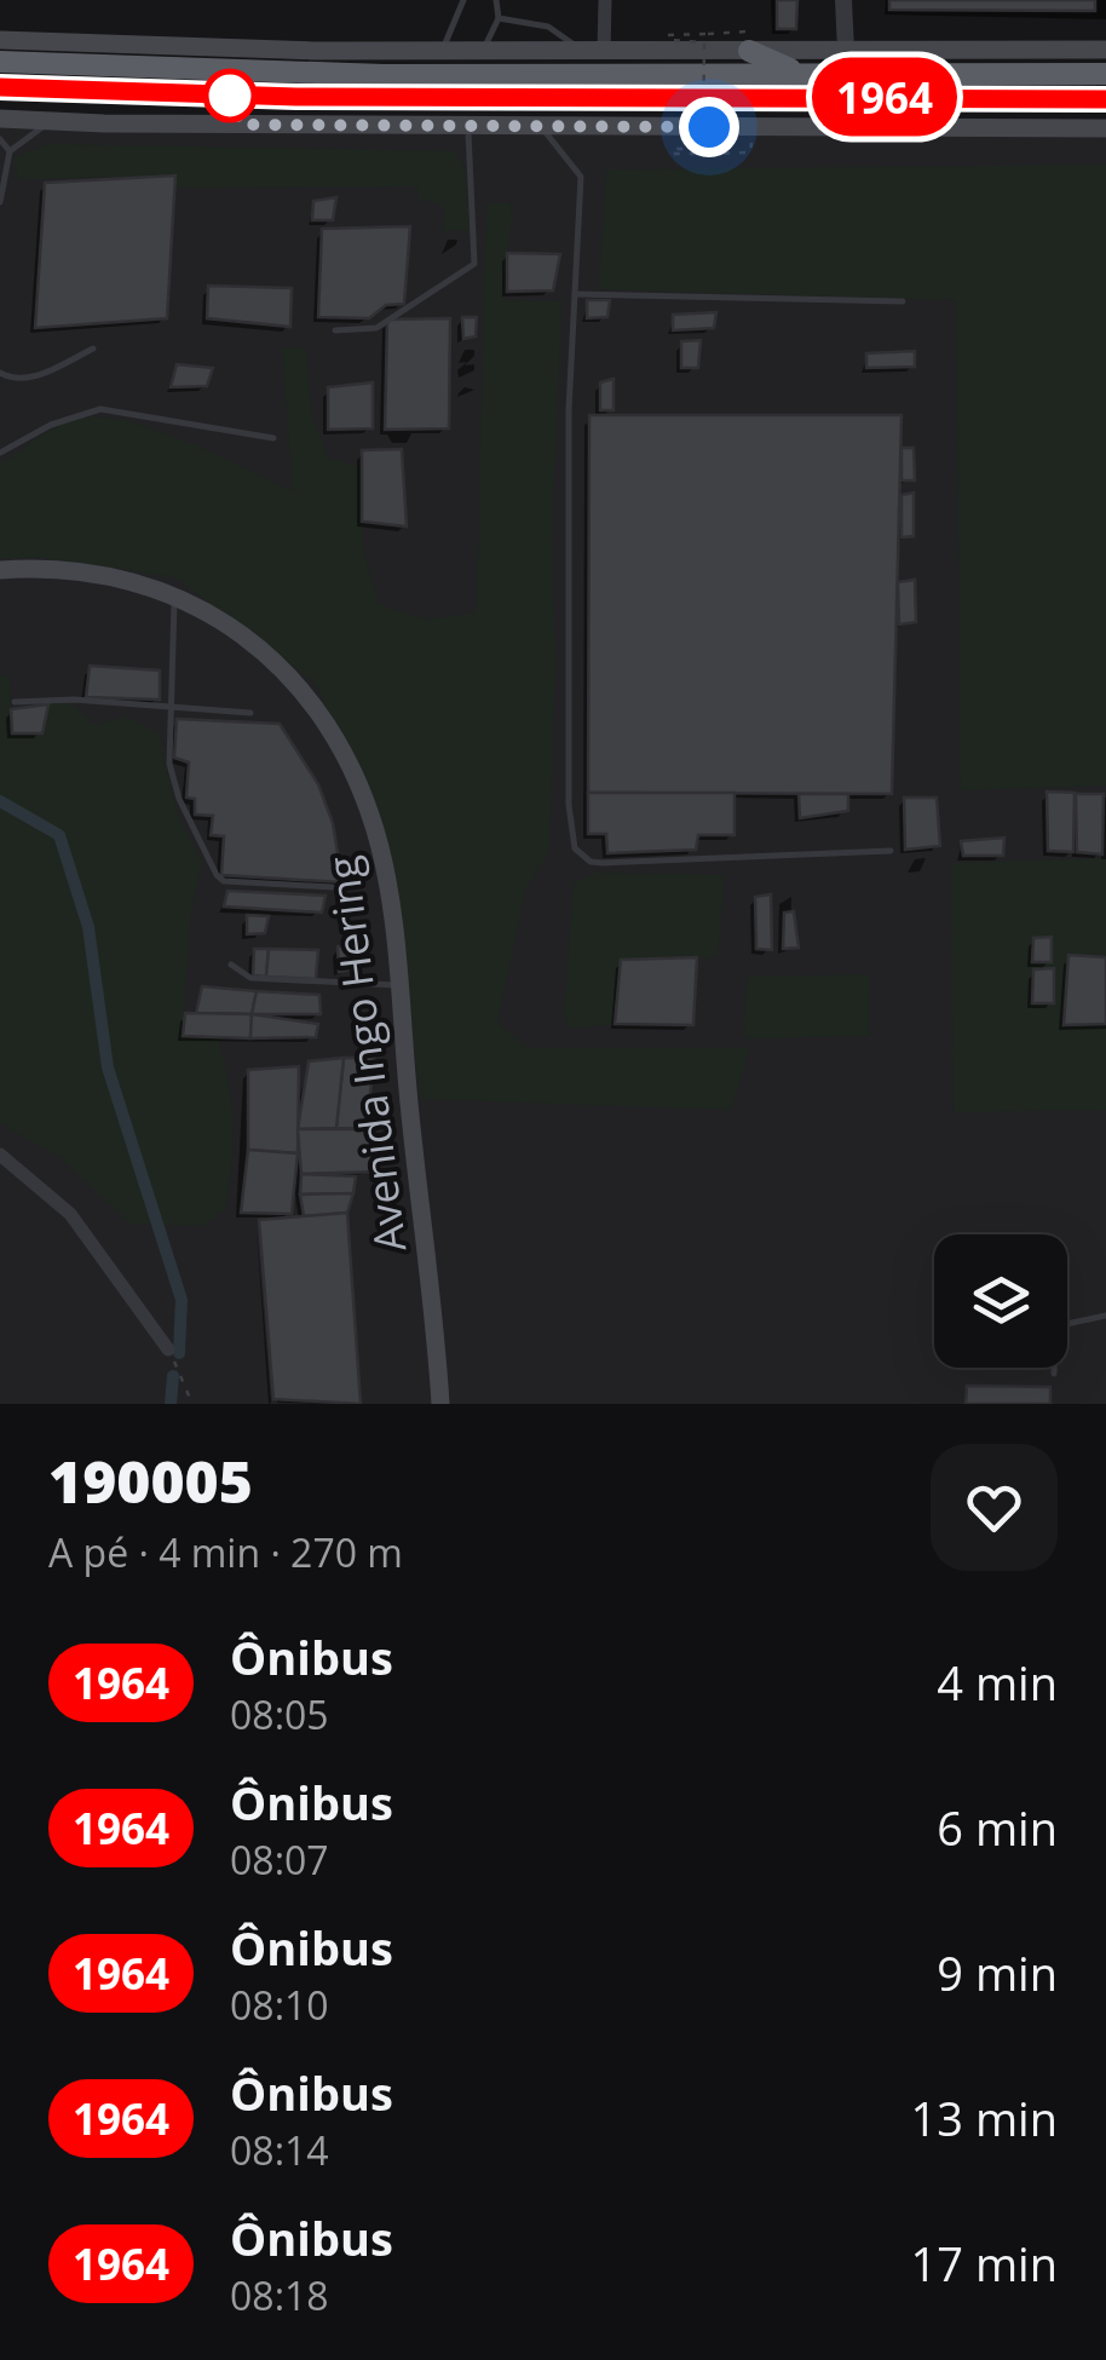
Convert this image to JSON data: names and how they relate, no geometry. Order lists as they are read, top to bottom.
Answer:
{
  "streets": {
    "main road": ["Avenida Ingo Hering"]
  },
  "lines": ["bus line 1964"],
  "page": {
    "on_map": "1964",
    "heading": ["190005", "A pé · 4 min · 270 m"],
    "list": [
      {
        "mark": "1964",
        "name": "Ônibus",
        "note": "08:05",
        "value": "4 min"
      },
      {
        "mark": "1964",
        "name": "Ônibus",
        "note": "08:07",
        "value": "6 min"
      },
      {
        "mark": "1964",
        "name": "Ônibus",
        "note": "08:10",
        "value": "9 min"
      },
      {
        "mark": "1964",
        "name": "Ônibus",
        "note": "08:14",
        "value": "13 min"
      },
      {
        "mark": "1964",
        "name": "Ônibus",
        "note": "08:18",
        "value": "17 min"
      }
    ]
  }
}
